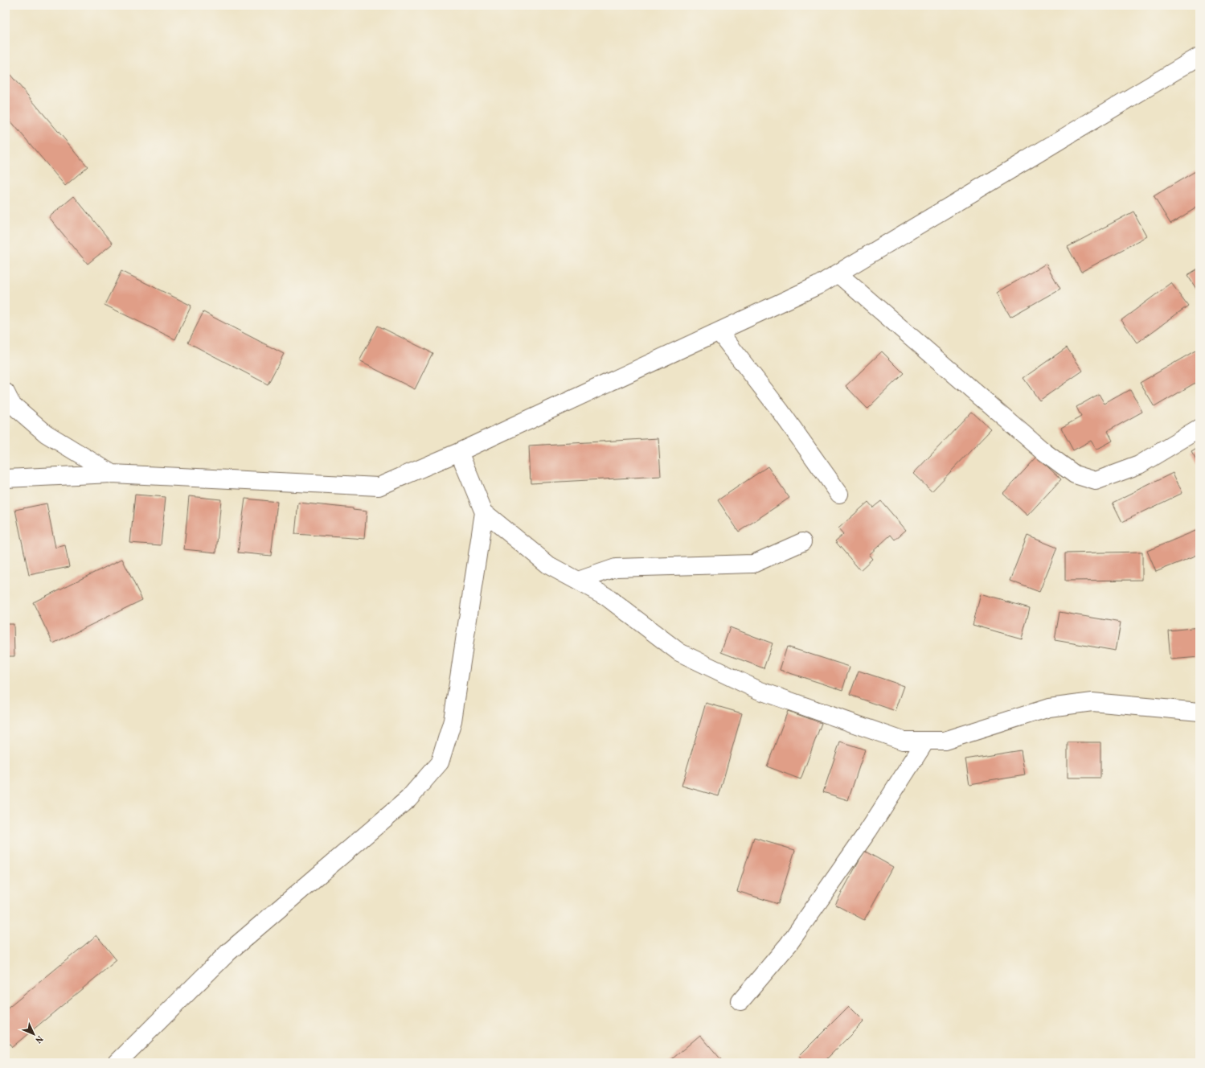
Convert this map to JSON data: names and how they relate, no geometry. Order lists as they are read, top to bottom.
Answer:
{
  "north": "bottom right"
}
